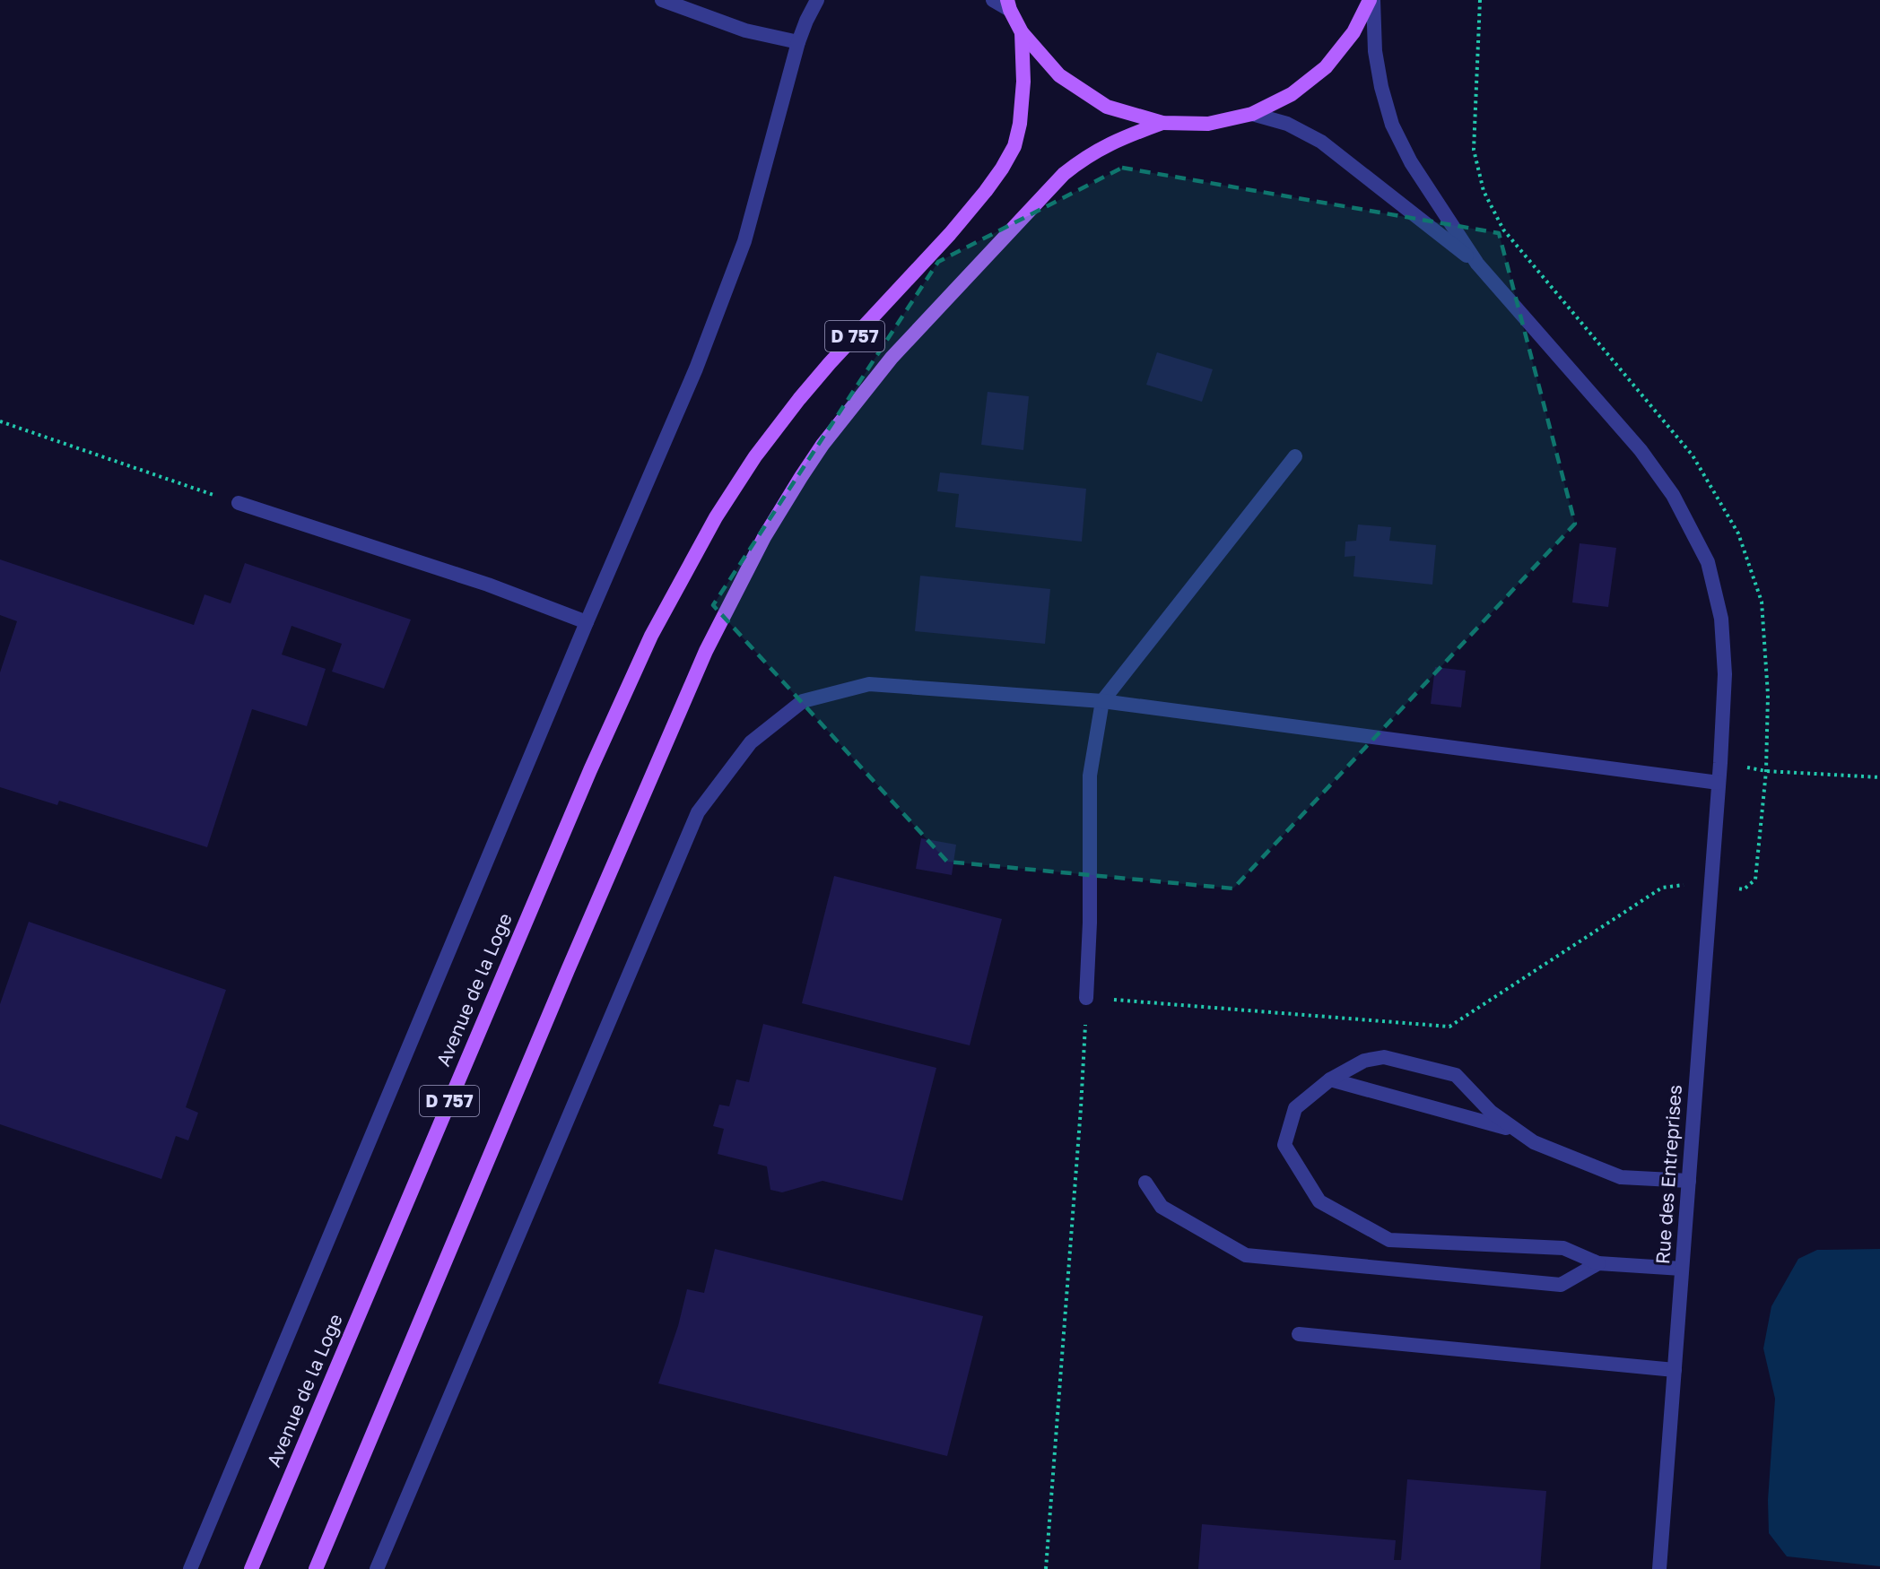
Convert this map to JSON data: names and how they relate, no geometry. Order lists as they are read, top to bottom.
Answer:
{
  "streets": {
    "main road": ["D 757", "Avenue de la Loge"],
    "street": ["Rue des Entreprises"]
  }
}
